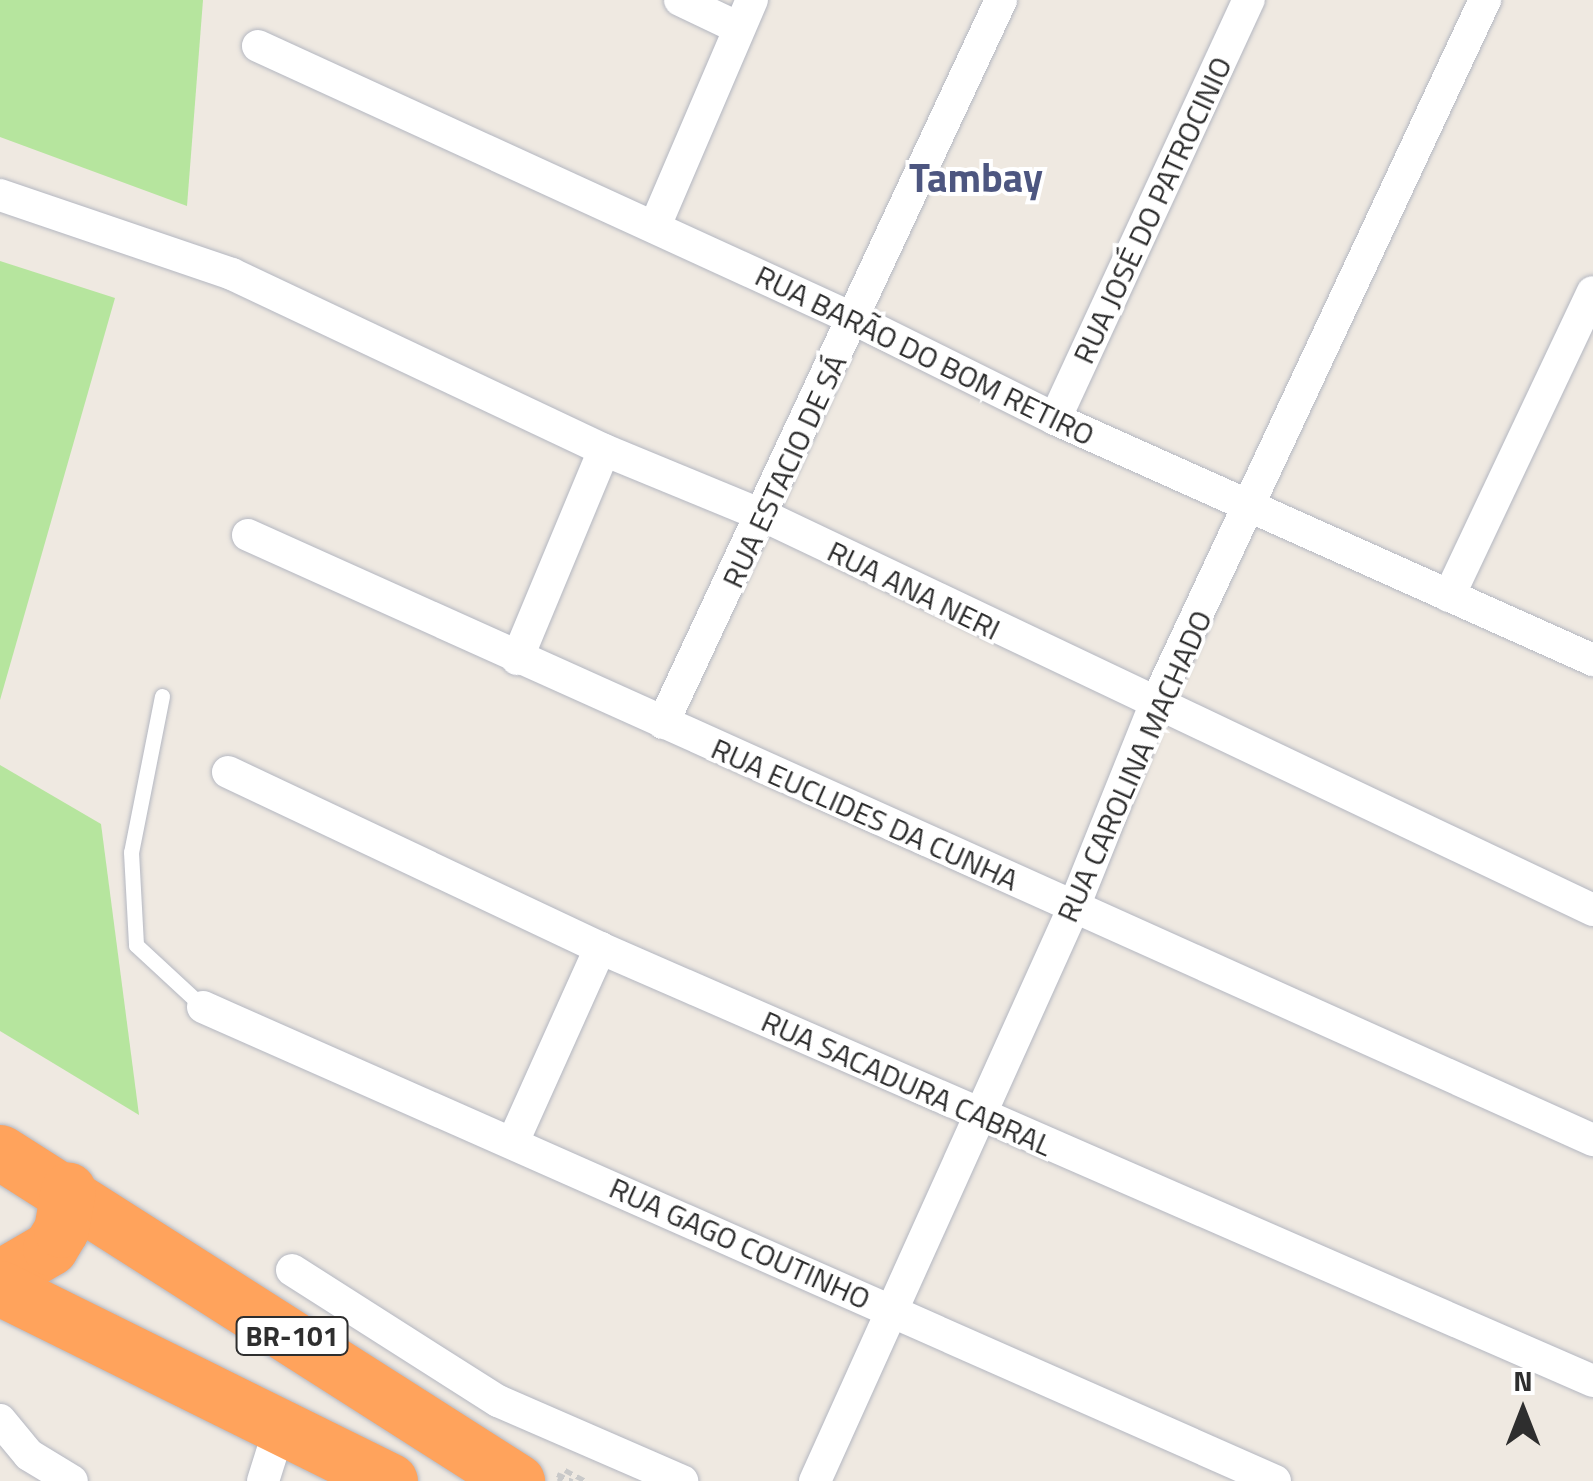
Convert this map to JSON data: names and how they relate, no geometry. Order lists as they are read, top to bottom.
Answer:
{
  "streets": {
    "highway": ["BR-101"],
    "street": [
      "RUA JOSÉ DO PATROCINIO",
      "RUA BARÃO DO BOM RETIRO",
      "RUA ESTACIO DE SÁ",
      "RUA ANA NERI",
      "RUA CAROLINA MACHADO",
      "RUA EUCLIDES DA CUNHA",
      "RUA SACADURA CABRAL",
      "RUA GAGO COUTINHO"
    ]
  },
  "crossings": [
    ["RUA JOSÉ DO PATROCINIO", "RUA BARÃO DO BOM RETIRO"],
    ["RUA BARÃO DO BOM RETIRO", "RUA ESTACIO DE SÁ"],
    ["RUA BARÃO DO BOM RETIRO", "RUA CAROLINA MACHADO"],
    ["RUA ESTACIO DE SÁ", "RUA ANA NERI"],
    ["RUA ESTACIO DE SÁ", "RUA EUCLIDES DA CUNHA"],
    ["RUA ANA NERI", "RUA CAROLINA MACHADO"],
    ["RUA CAROLINA MACHADO", "RUA EUCLIDES DA CUNHA"],
    ["RUA CAROLINA MACHADO", "RUA SACADURA CABRAL"],
    ["RUA CAROLINA MACHADO", "RUA GAGO COUTINHO"]
  ],
  "districts": ["Tambay"],
  "north": "top"
}
